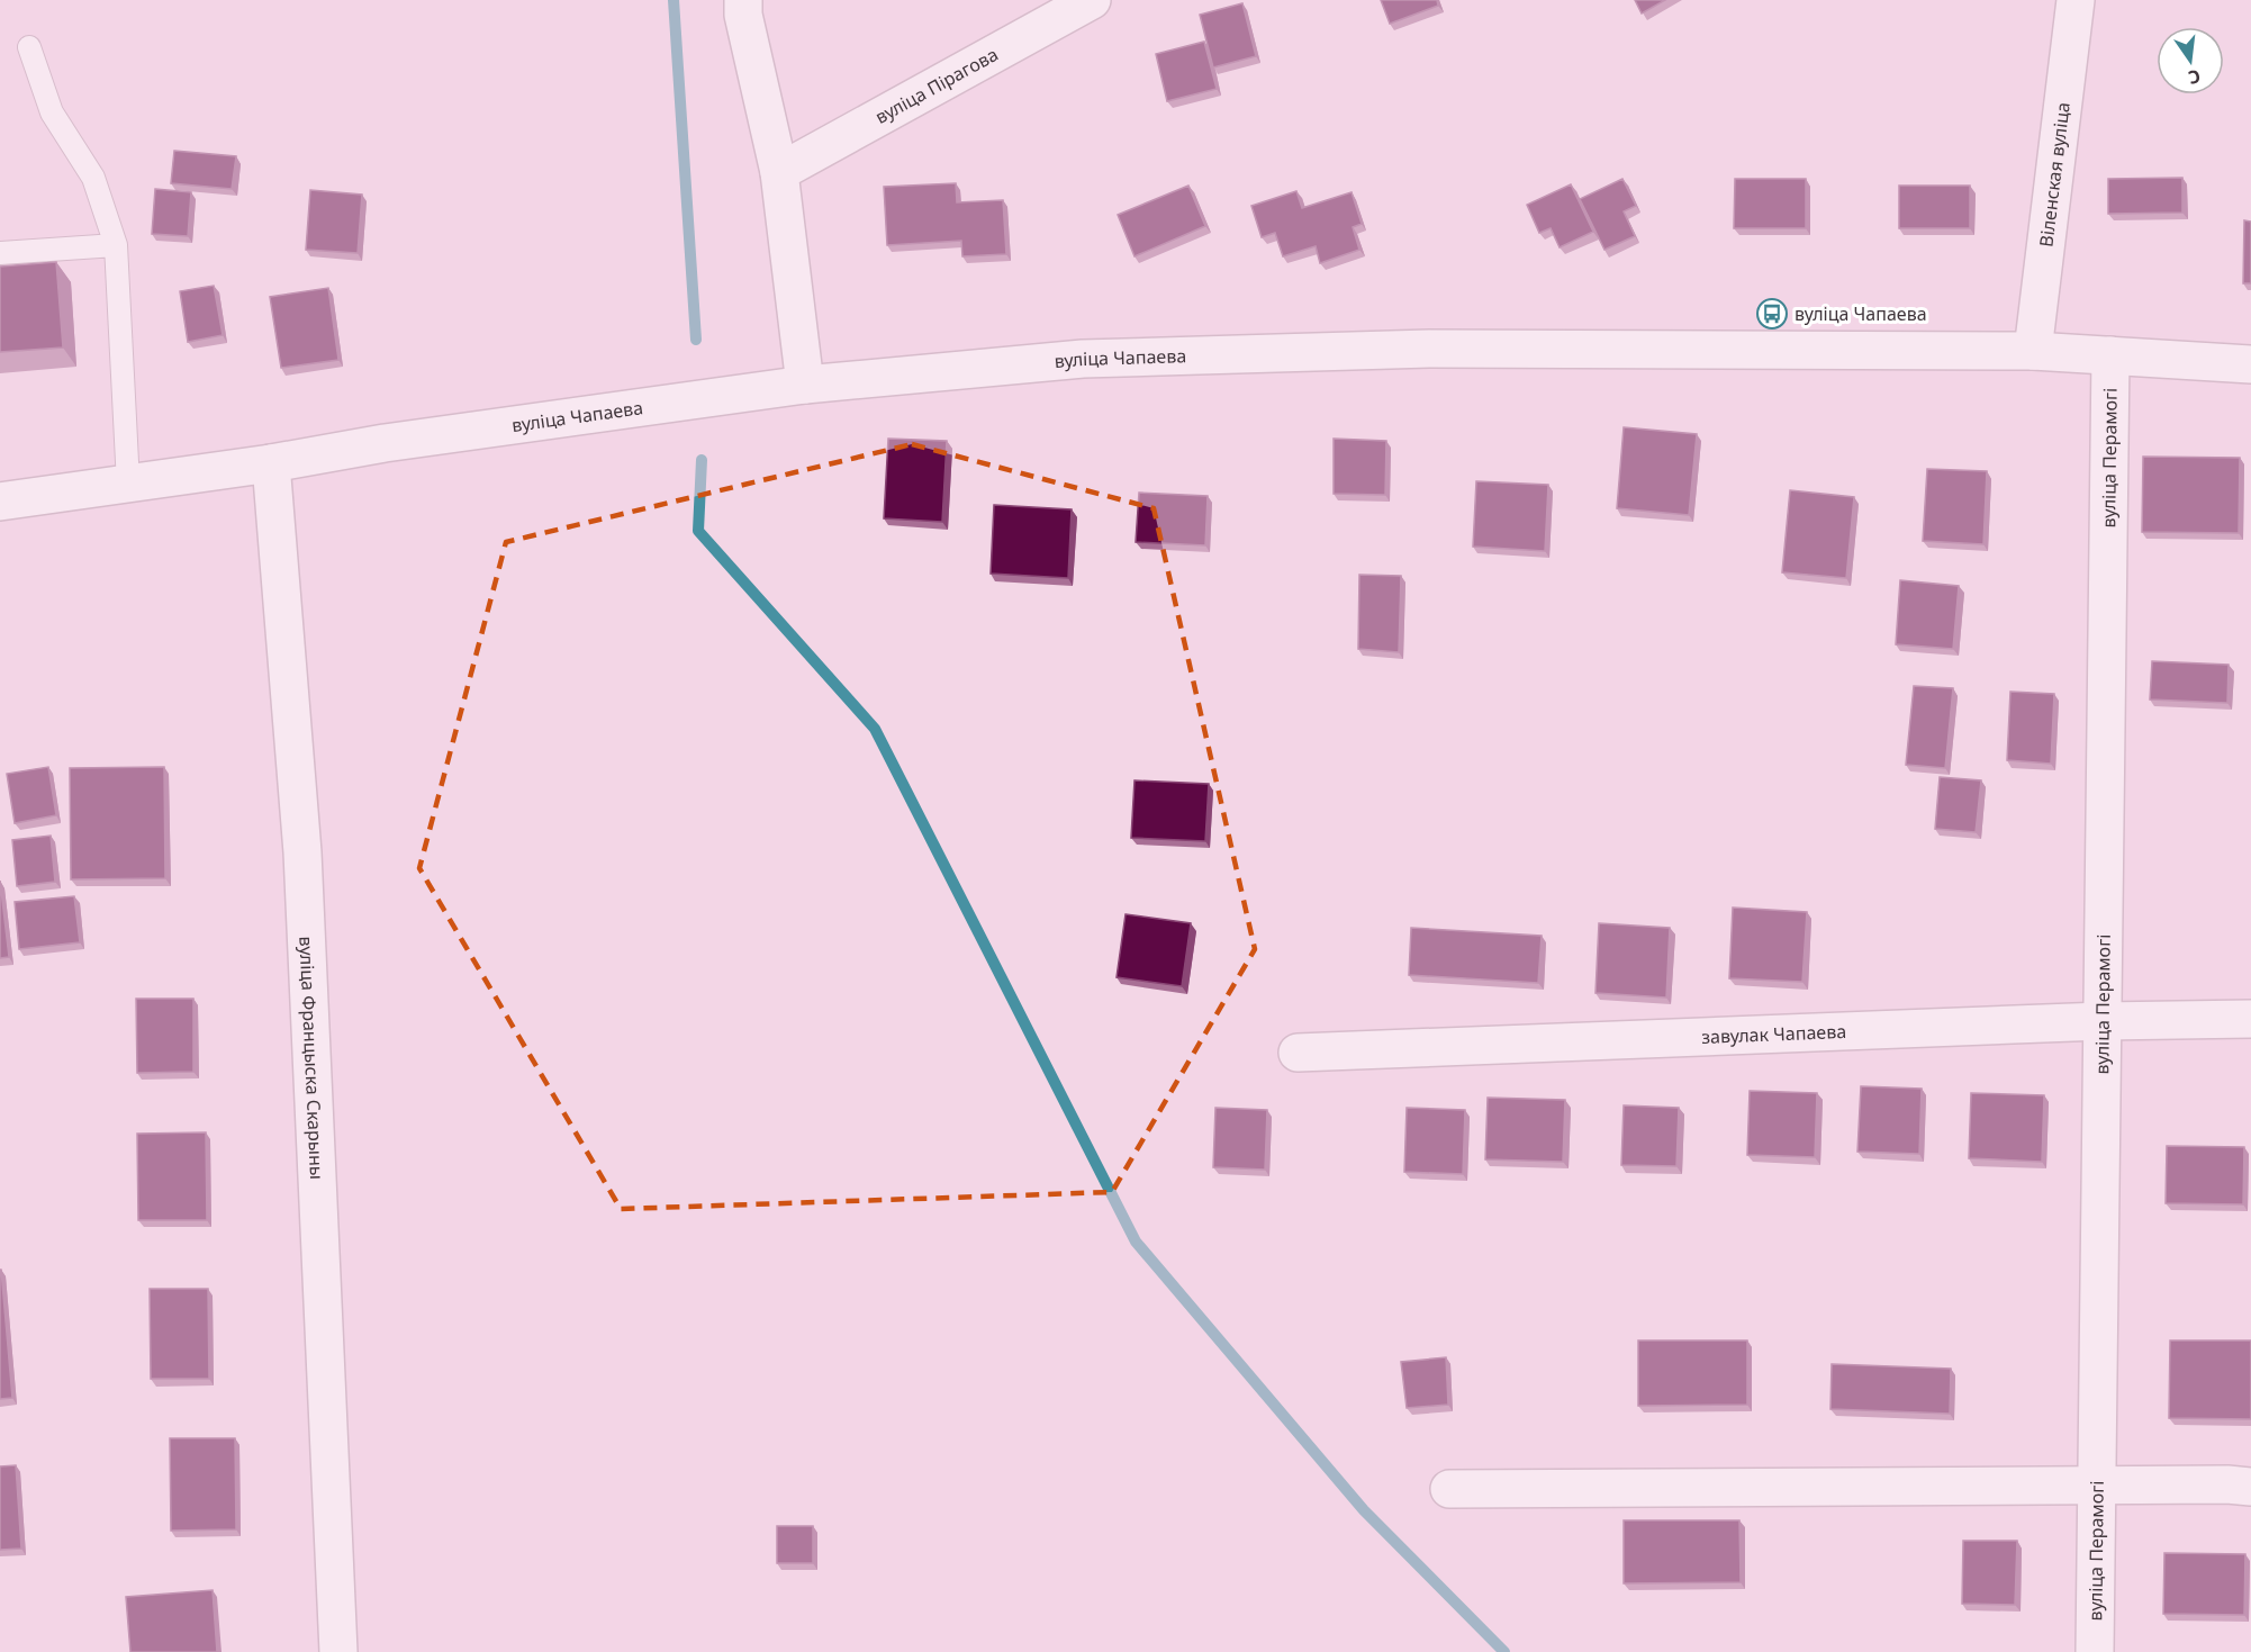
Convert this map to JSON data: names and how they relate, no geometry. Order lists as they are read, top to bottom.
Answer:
{
  "streets": {
    "street": [
      "вуліца Пірагова",
      "Віленская вуліца",
      "вуліца Чапаева",
      "вуліца Перамогі",
      "завулак Чапаева",
      "вуліца Францыска Скарыны"
    ]
  },
  "crossings": [
    ["Віленская вуліца", "вуліца Чапаева"],
    ["вуліца Чапаева", "вуліца Перамогі"],
    ["вуліца Чапаева", "вуліца Францыска Скарыны"],
    ["вуліца Перамогі", "завулак Чапаева"]
  ],
  "places": {
    "bus stop": ["вуліца Чапаева"]
  },
  "north": "bottom"
}
